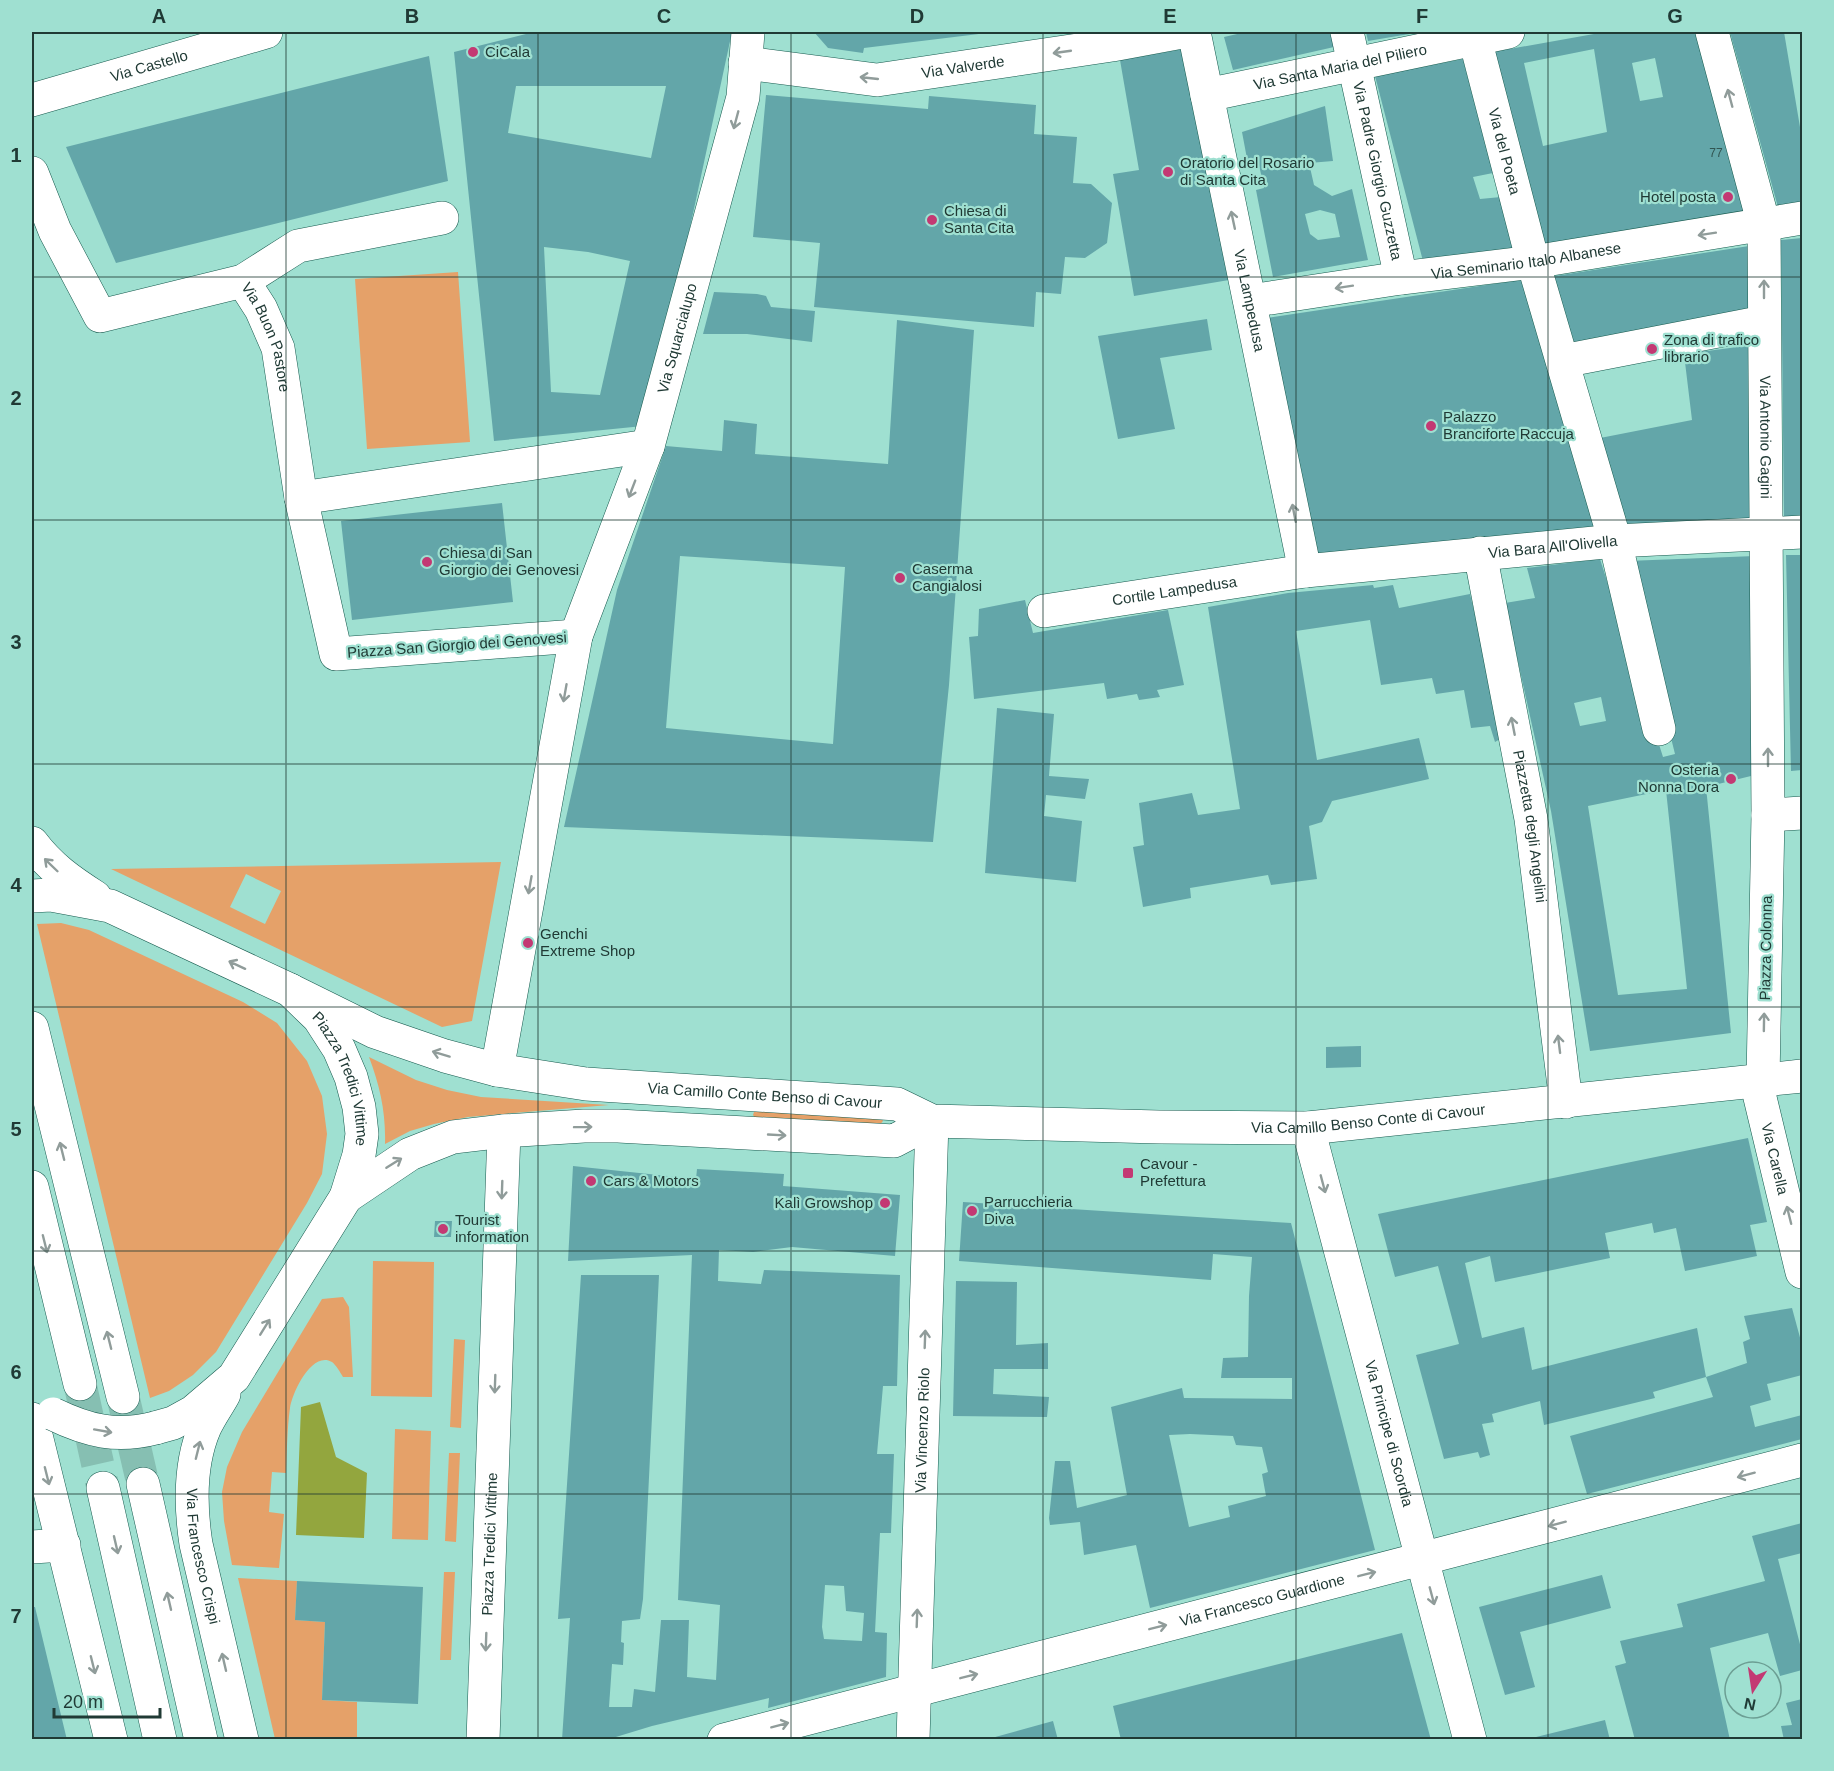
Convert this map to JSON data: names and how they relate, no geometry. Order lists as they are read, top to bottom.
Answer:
{
  "streets": {
    "street": [
      "Via Castello",
      "Via Valverde",
      "Via Santa Maria del Piliero",
      "Via del Poeta",
      "Via Padre Giorgio Guzzetta",
      "Via Seminario Italo Albanese",
      "Via Lampedusa",
      "Via Squarcialupo",
      "Via Buon Pastore",
      "Via Antonio Gagini",
      "Via Bara All'Olivella",
      "Cortile Lampedusa",
      "Piazza San Giorgio dei Genovesi",
      "Piazzetta degli Angelini",
      "Piazza Colonna",
      "Piazza Tredici Vittime",
      "Via Camillo Conte Benso di Cavour",
      "Via Camillo Benso Conte di Cavour",
      "Via Carella",
      "Via Vincenzo Riolo",
      "Via Principe di Scordia",
      "Via Francesco Crispi",
      "Via Francesco Guardione"
    ]
  },
  "crossings": [
    ["Via Valverde", "Via Squarcialupo"],
    ["Via Santa Maria del Piliero", "Via del Poeta"],
    ["Via Santa Maria del Piliero", "Via Padre Giorgio Guzzetta"],
    ["Via Santa Maria del Piliero", "Via Lampedusa"],
    ["Via del Poeta", "Via Seminario Italo Albanese"],
    ["Via del Poeta", "Via Bara All'Olivella"],
    ["Via Padre Giorgio Guzzetta", "Via Seminario Italo Albanese"],
    ["Via Seminario Italo Albanese", "Via Lampedusa"],
    ["Via Seminario Italo Albanese", "Via Antonio Gagini"],
    ["Via Lampedusa", "Via Bara All'Olivella"],
    ["Via Lampedusa", "Cortile Lampedusa"],
    ["Via Squarcialupo", "Piazza San Giorgio dei Genovesi"],
    ["Via Buon Pastore", "Piazza San Giorgio dei Genovesi"],
    ["Via Antonio Gagini", "Via Bara All'Olivella"],
    ["Via Antonio Gagini", "Piazza Colonna"],
    ["Via Bara All'Olivella", "Cortile Lampedusa"],
    ["Via Bara All'Olivella", "Piazzetta degli Angelini"],
    ["Piazza San Giorgio dei Genovesi", "Via Camillo Conte Benso di Cavour"],
    ["Piazzetta degli Angelini", "Via Camillo Benso Conte di Cavour"],
    ["Piazza Colonna", "Via Camillo Benso Conte di Cavour"],
    ["Piazza Colonna", "Via Carella"],
    ["Piazza Tredici Vittime", "Via Camillo Conte Benso di Cavour"],
    ["Piazza Tredici Vittime", "Via Francesco Crispi"],
    ["Via Camillo Conte Benso di Cavour", "Via Camillo Benso Conte di Cavour"],
    ["Via Camillo Conte Benso di Cavour", "Via Vincenzo Riolo"],
    ["Via Camillo Benso Conte di Cavour", "Via Carella"],
    ["Via Camillo Benso Conte di Cavour", "Via Vincenzo Riolo"],
    ["Via Camillo Benso Conte di Cavour", "Via Principe di Scordia"],
    ["Via Vincenzo Riolo", "Via Francesco Guardione"],
    ["Via Principe di Scordia", "Via Francesco Guardione"]
  ],
  "one_way": [
    "Via Valverde",
    "Via Lampedusa",
    "Via Squarcialupo",
    "Via Antonio Gagini",
    "Piazza San Giorgio dei Genovesi",
    "Piazzetta degli Angelini",
    "Piazza Colonna",
    "Via Carella",
    "Via Vincenzo Riolo",
    "Via Principe di Scordia"
  ],
  "places": {
    "other": [
      "CiCala",
      "Oratorio del Rosario di Santa Cita",
      "Hotel posta",
      "Chiesa di Santa Cita",
      "Zona di trafico librario",
      "Palazzo Branciforte Raccuja",
      "Chiesa di San Giorgio dei Genovesi",
      "Caserma Cangialosi",
      "Osteria Nonna Dora",
      "Genchi Extreme Shop",
      "Cars & Motors",
      "Kalì Growshop",
      "Parrucchieria Diva",
      "Tourist information"
    ],
    "transit": ["Cavour - Prefettura"]
  },
  "house_numbers": ["77"],
  "scale_bar": "20 m",
  "north": "bottom",
  "grid": {
    "columns": [
      "A",
      "B",
      "C",
      "D",
      "E",
      "F",
      "G"
    ],
    "rows": [
      "1",
      "2",
      "3",
      "4",
      "5",
      "6",
      "7"
    ]
  }
}
